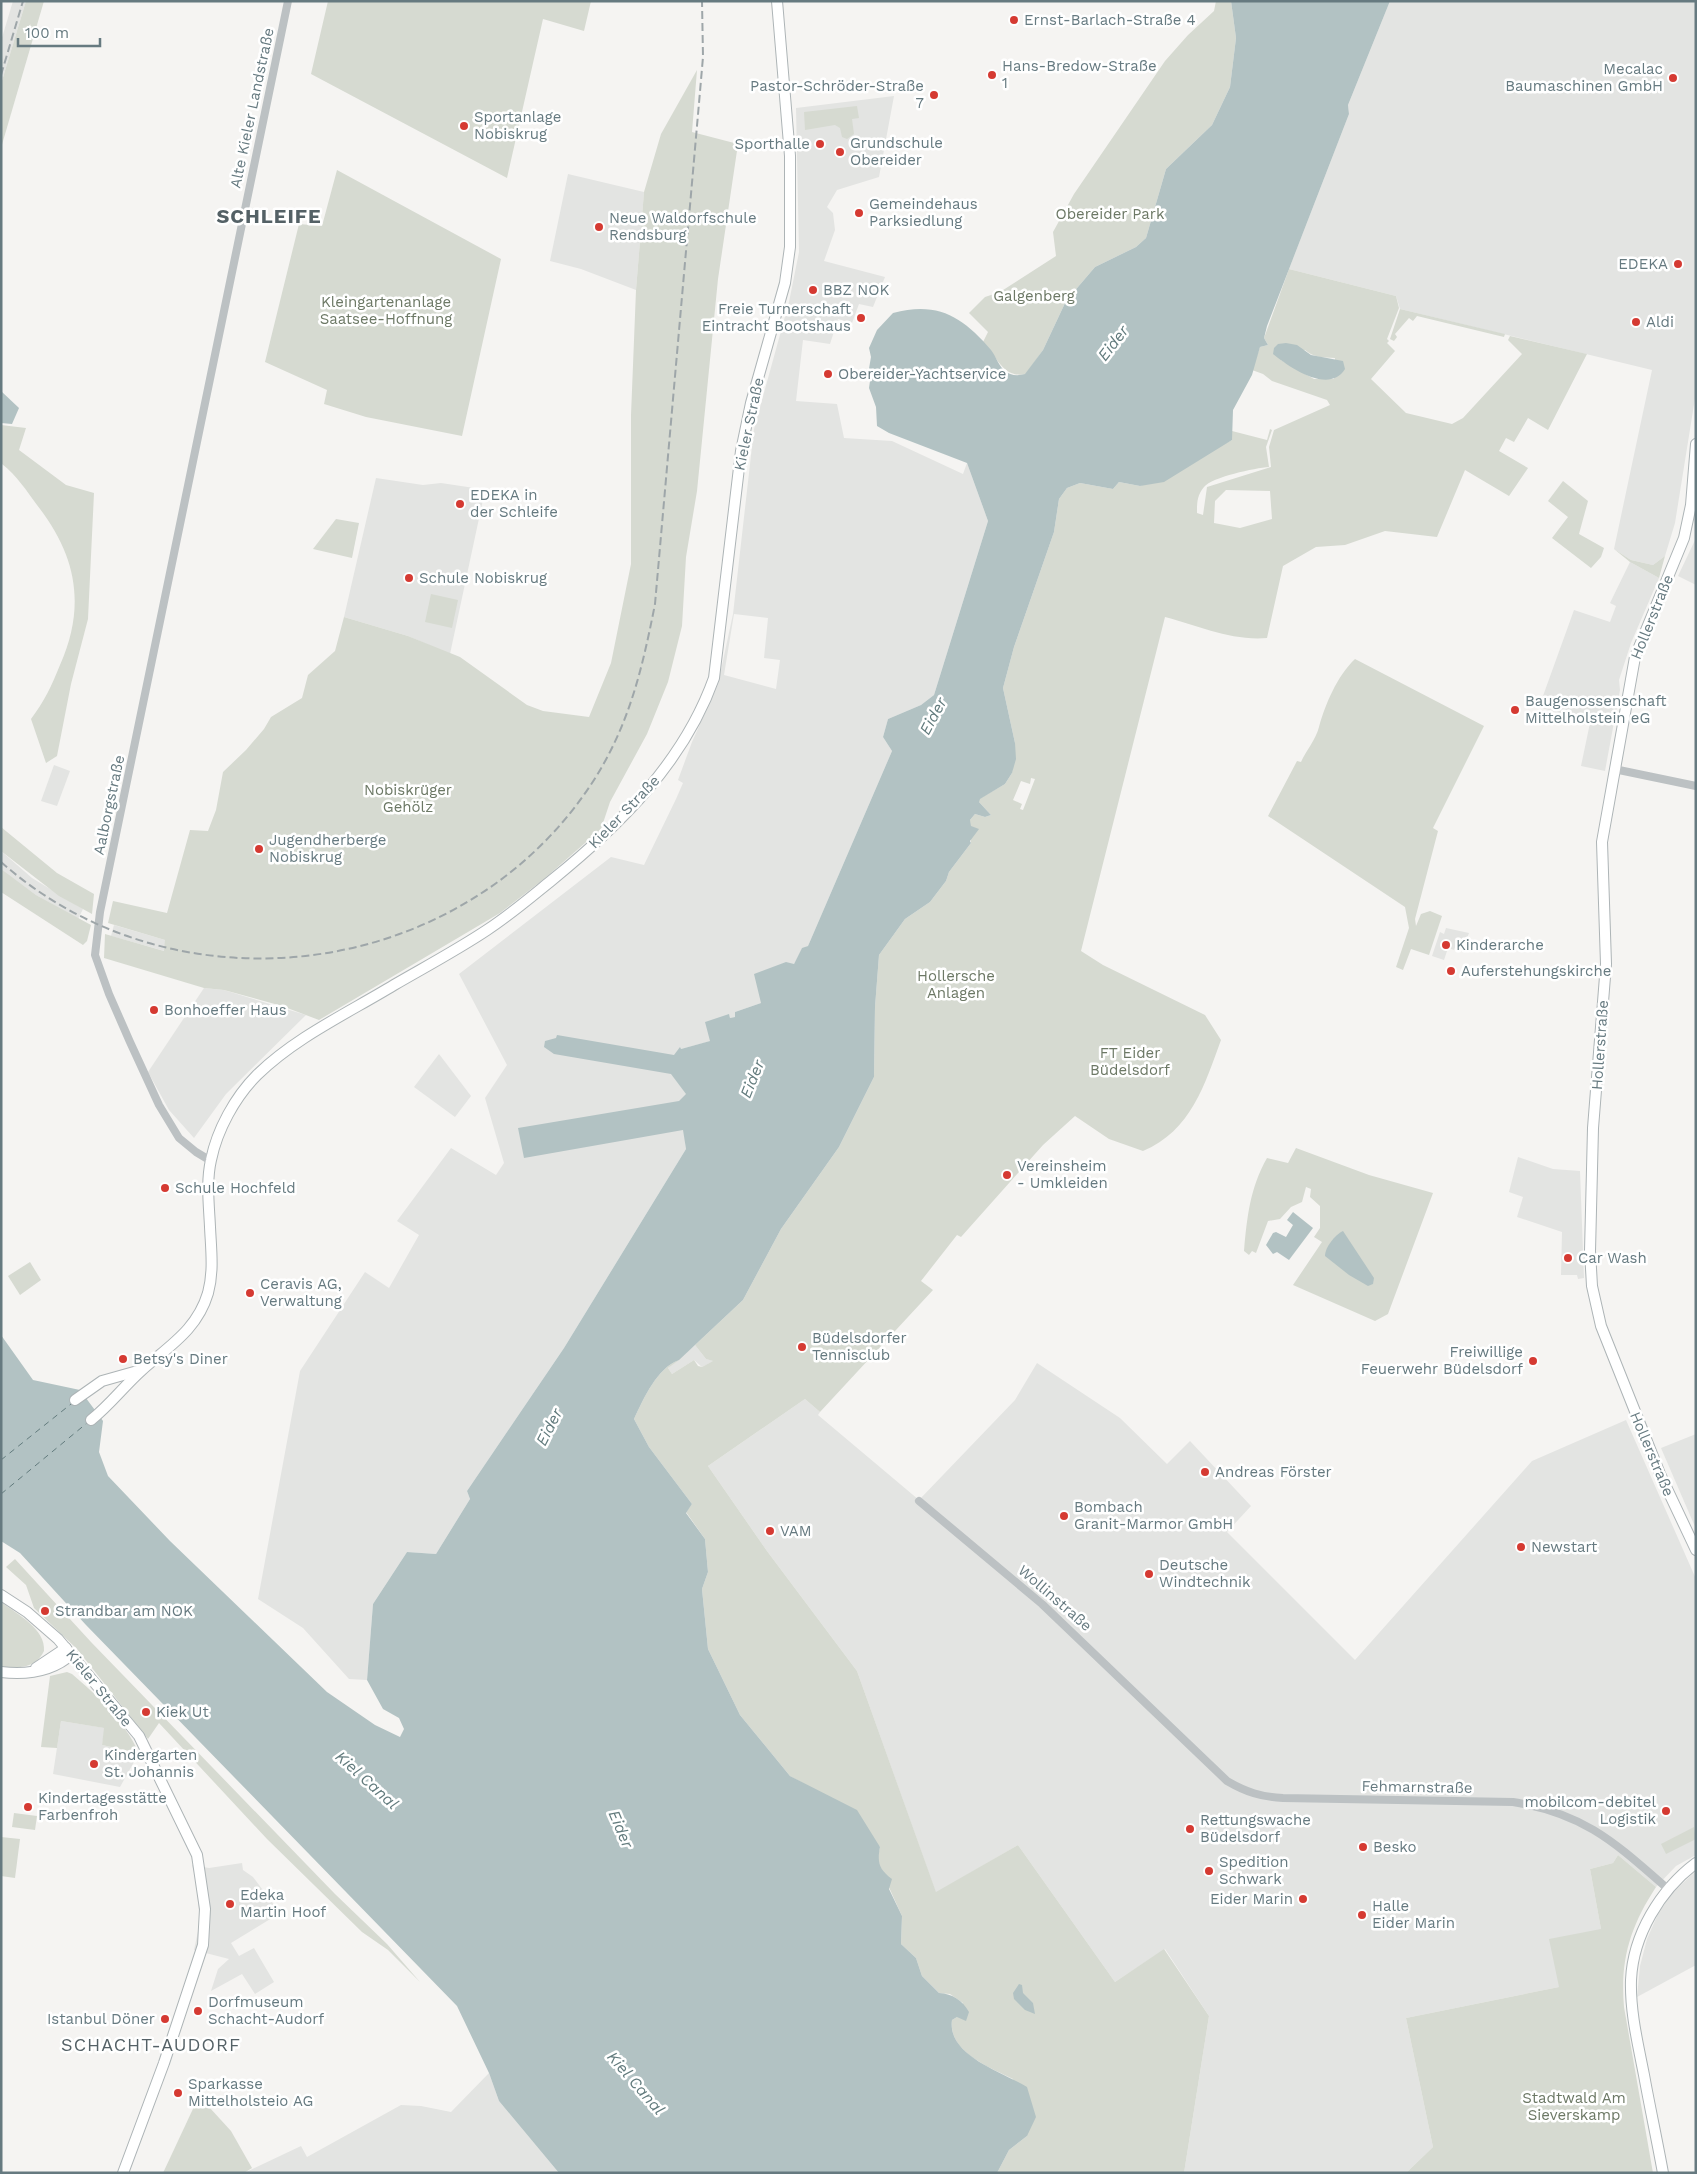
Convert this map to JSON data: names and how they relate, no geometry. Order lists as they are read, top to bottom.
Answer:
{
  "streets": {
    "main road": ["Kieler Straße", "Hollerstraße"],
    "street": [
      "Alte Kieler Landstraße",
      "Aalborgstraße",
      "Wollinstraße",
      "Fehmarnstraße"
    ]
  },
  "crossings": [
    ["Alte Kieler Landstraße", "Aalborgstraße"],
    ["Kieler Straße", "Aalborgstraße"],
    ["Wollinstraße", "Fehmarnstraße"]
  ],
  "districts": ["SCHLEIFE", "SCHACHT-AUDORF"],
  "water": ["Eider", "Kiel Canal"],
  "parks": [
    "Obereider Park",
    "Galgenberg",
    "Kleingartenanlage Saatsee-Hoffnung",
    "Nobiskrüger Gehölz",
    "Hollersche Anlagen",
    "FT Eider Büdelsdorf",
    "Stadtwald Am Sieverskamp"
  ],
  "places": [
    "Ernst-Barlach-Straße 4",
    "Hans-Bredow-Straße 1",
    "Mecalac Baumaschinen GmbH",
    "Pastor-Schröder-Straße 7",
    "Sportanlage Nobiskrug",
    "Sporthalle",
    "Grundschule Obereider",
    "Gemeindehaus Parksiedlung",
    "Neue Waldorfschule Rendsburg",
    "EDEKA",
    "BBZ NOK",
    "Freie Turnerschaft Eintracht Bootshaus",
    "Aldi",
    "Obereider-Yachtservice",
    "EDEKA in der Schleife",
    "Schule Nobiskrug",
    "Baugenossenschaft Mittelholstein eG",
    "Jugendherberge Nobiskrug",
    "Kinderarche",
    "Auferstehungskirche",
    "Bonhoeffer Haus",
    "Vereinsheim - Umkleiden",
    "Schule Hochfeld",
    "Car Wash",
    "Ceravis AG, Verwaltung",
    "Büdelsdorfer Tennisclub",
    "Betsy's Diner",
    "Freiwillige Feuerwehr Büdelsdorf",
    "Andreas Förster",
    "Bombach Granit-Marmor GmbH",
    "VAM",
    "Newstart",
    "Deutsche Windtechnik",
    "Strandbar am NOK",
    "Kiek Ut",
    "Kindergarten St. Johannis",
    "Kindertagesstätte Farbenfroh",
    "mobilcom-debitel Logistik",
    "Rettungswache Büdelsdorf",
    "Besko",
    "Spedition Schwark",
    "Eider Marin",
    "Edeka Martin Hoof",
    "Halle Eider Marin",
    "Dorfmuseum Schacht-Audorf",
    "Istanbul Döner",
    "Sparkasse Mittelholsteio AG"
  ],
  "scale_bar": "100 m"
}
